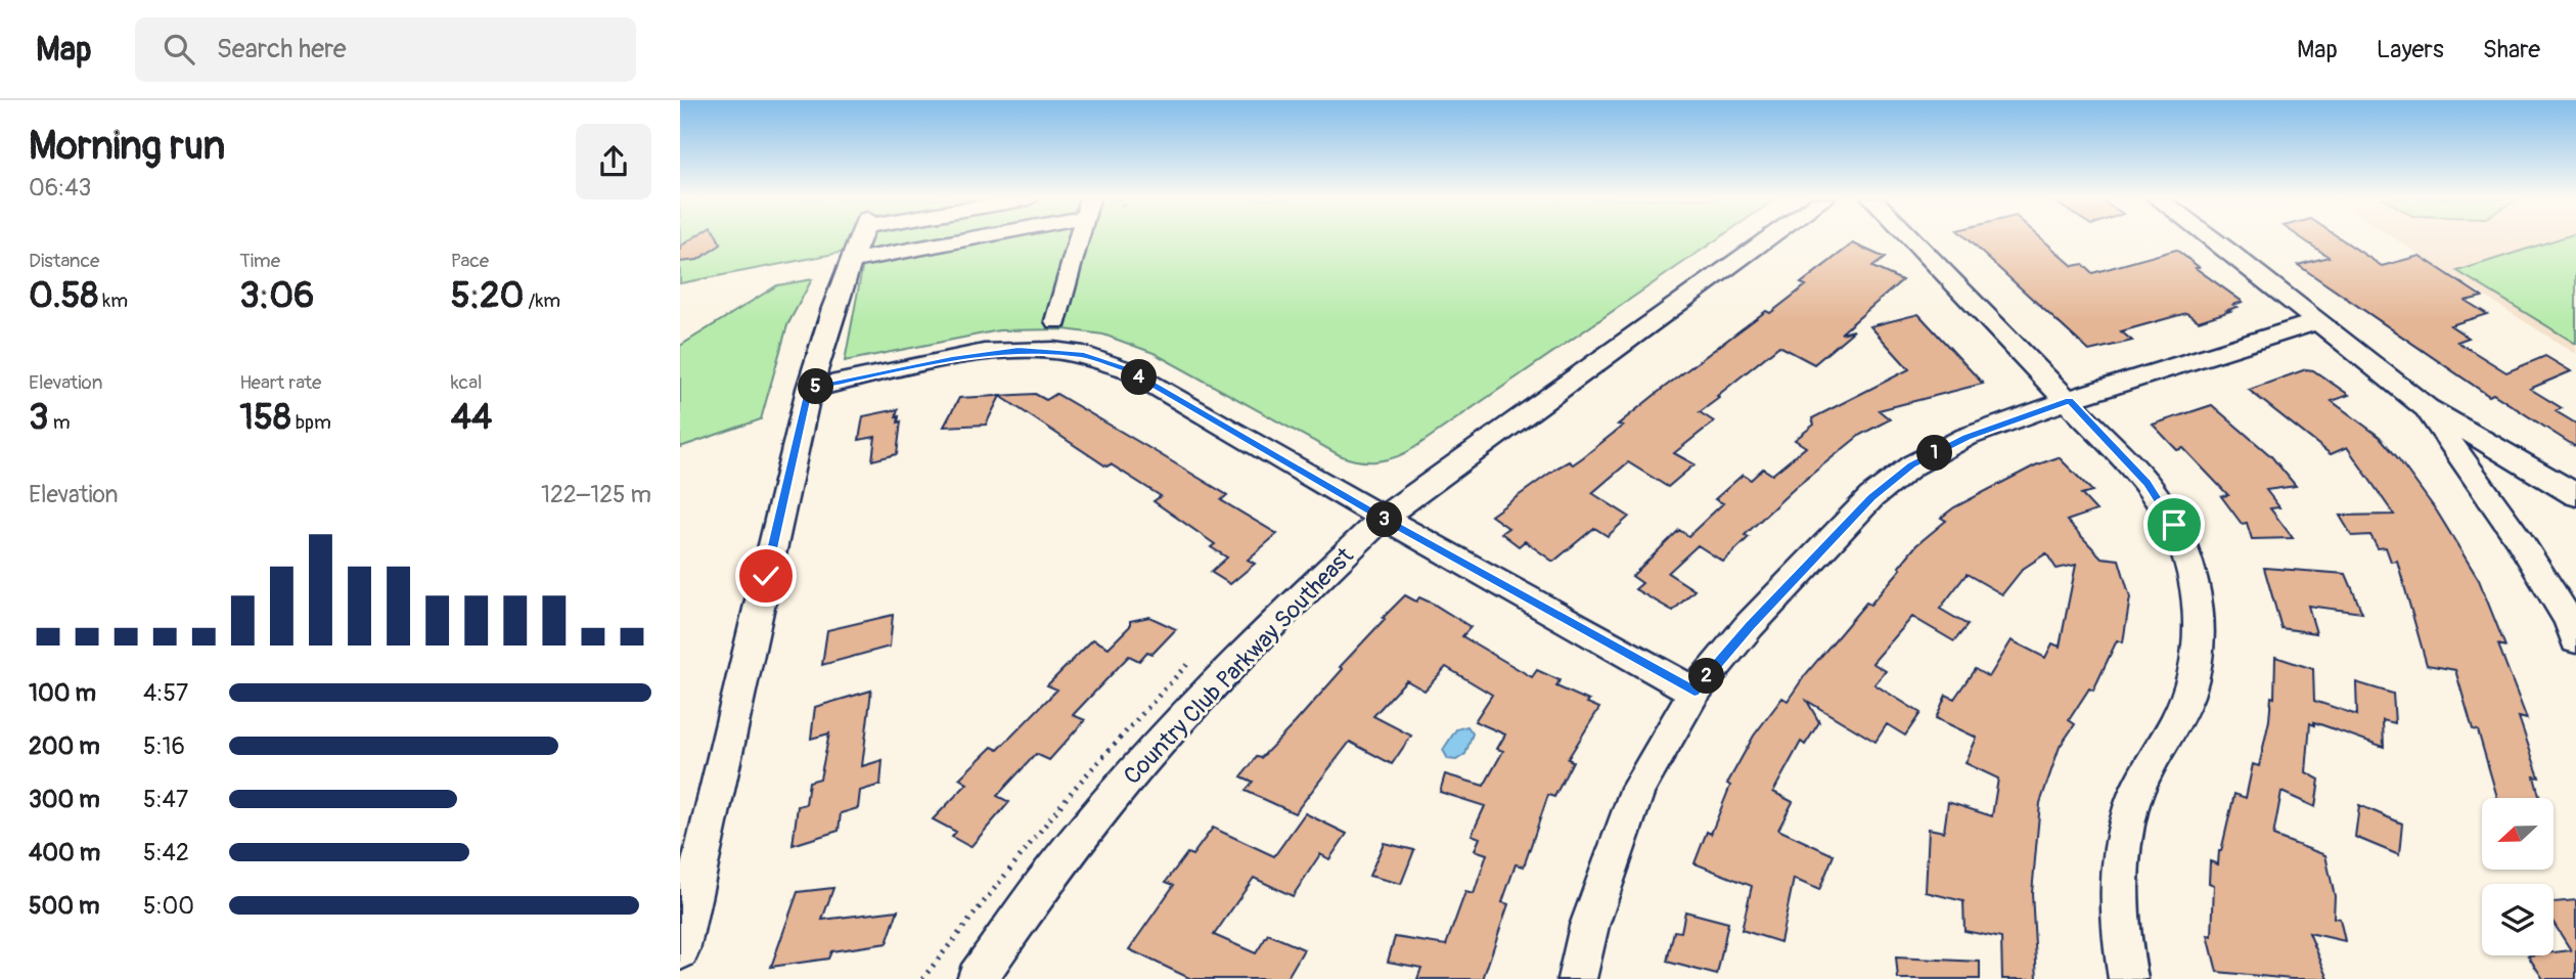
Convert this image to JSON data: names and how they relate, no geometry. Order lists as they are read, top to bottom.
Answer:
{
  "streets": {
    "street": ["Country Club Parkway Southeast"]
  },
  "north": "left",
  "page": {
    "header": "Map",
    "search": "Search here",
    "nav": ["Map", "Layers", "Share"],
    "heading": ["Morning run", "06:43"],
    "stats": [
      ["Distance", "0.58 km"],
      ["Time", "3:06"],
      ["Pace", "5:20 /km"],
      ["Elevation", "3 m"],
      ["Heart rate", "158 bpm"],
      ["kcal", "44"]
    ],
    "pins": [
      "4",
      "5",
      "1",
      "3",
      "2"
    ],
    "chart": ["Elevation", "122–125 m"],
    "list": [
      {
        "name": "100 m",
        "note": "4:57"
      },
      {
        "name": "200 m",
        "note": "5:16"
      },
      {
        "name": "300 m",
        "note": "5:47"
      },
      {
        "name": "400 m",
        "note": "5:42"
      },
      {
        "name": "500 m",
        "note": "5:00"
      }
    ]
  }
}
